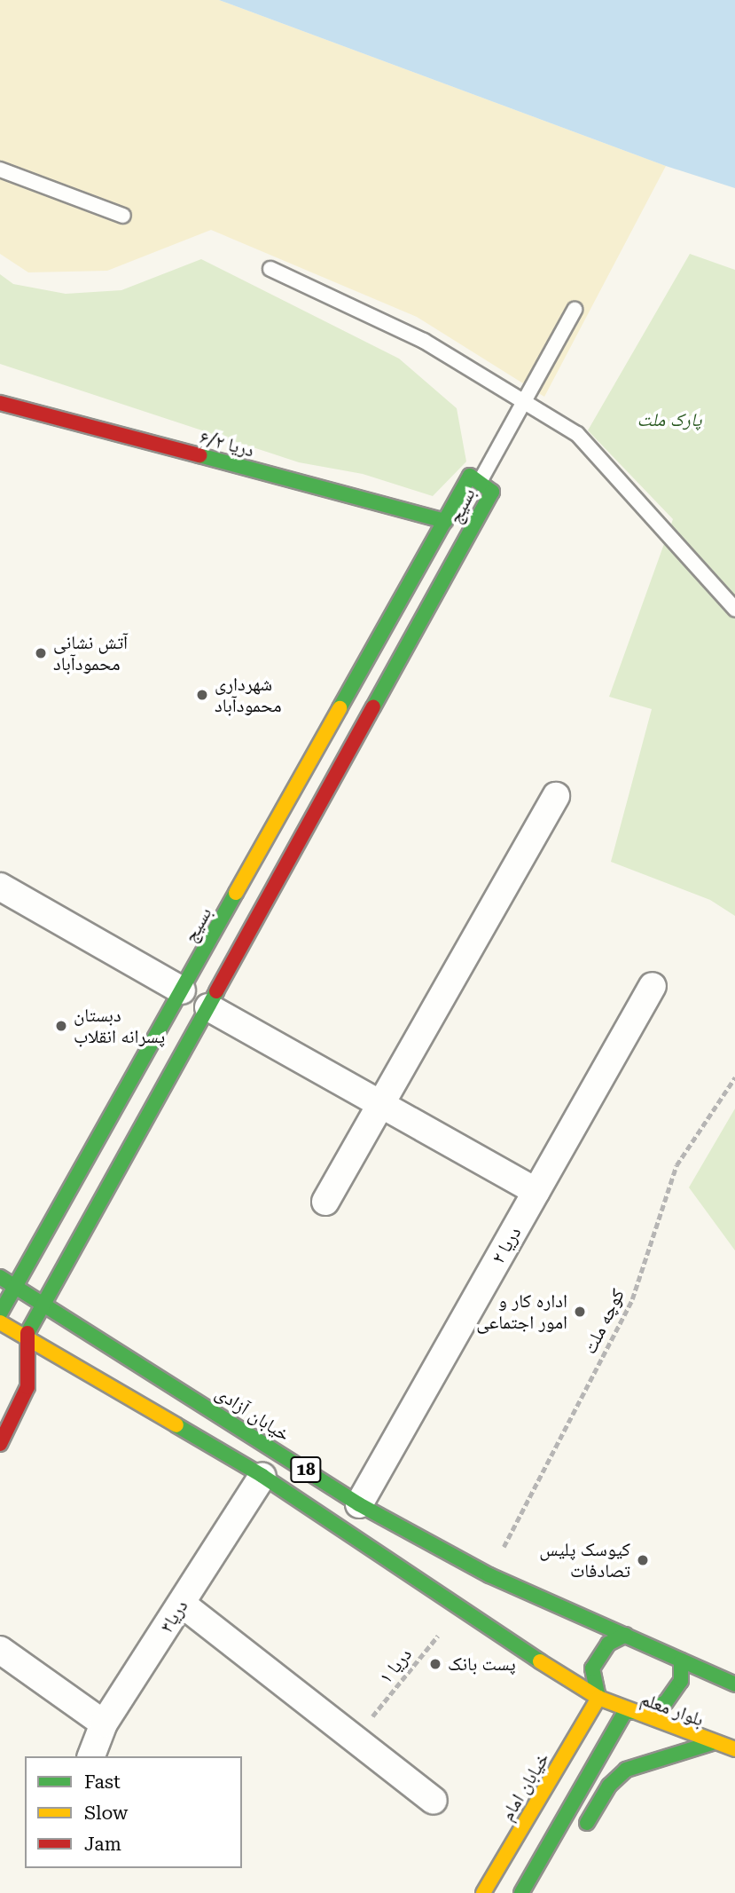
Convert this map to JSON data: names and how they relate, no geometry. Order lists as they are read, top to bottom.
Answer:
{
  "streets": {
    "street": [
      "دریا ۶/۲",
      "بسیج",
      "دریا ۲",
      "خیابان آزادی",
      "18",
      "دریا۳",
      "بلوار معلم",
      "خیابان امام"
    ],
    "path": ["کوچه ملت", "دریا ۱"]
  },
  "crossings": [
    ["دریا ۶/۲", "بسیج"],
    ["بسیج", "خیابان آزادی"],
    ["بسیج", "18"],
    ["دریا ۲", "خیابان آزادی"],
    ["کوچه ملت", "خیابان آزادی"],
    ["خیابان آزادی", "18"],
    ["خیابان آزادی", "بلوار معلم"],
    ["خیابان آزادی", "خیابان امام"],
    ["18", "دریا۳"],
    ["18", "دریا ۱"],
    ["18", "بلوار معلم"],
    ["18", "خیابان امام"],
    ["بلوار معلم", "خیابان امام"]
  ],
  "parks": ["پارک ملت"],
  "places": [
    "آتش نشانی محمودآباد",
    "شهرداری محمودآباد",
    "دبستان پسرانه انقلاب",
    "اداره کار و امور اجتماعی",
    "کیوسک پلیس تصادفات",
    "پست بانک"
  ],
  "legend": ["Fast", "Slow", "Jam"]
}
